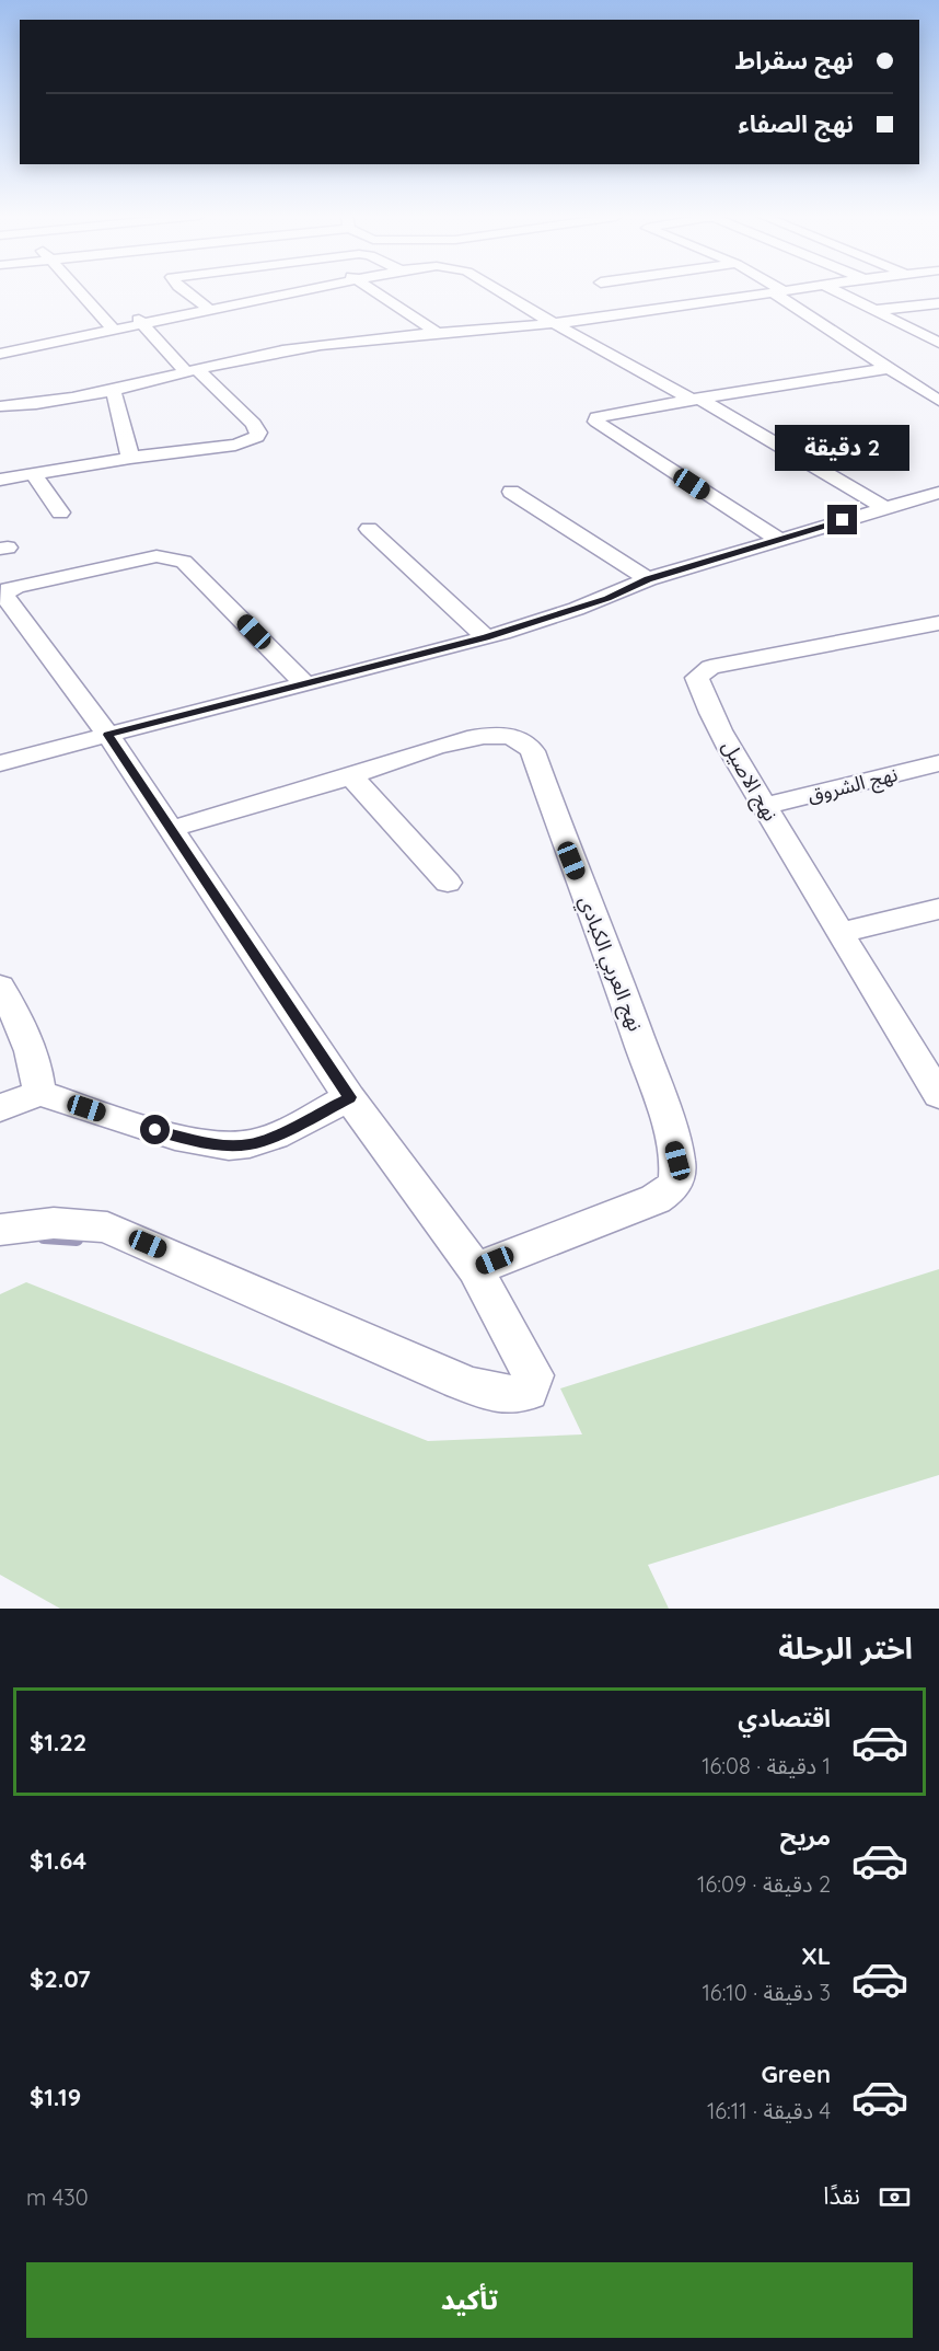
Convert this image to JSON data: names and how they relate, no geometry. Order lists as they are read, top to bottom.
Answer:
{
  "streets": {
    "street": ["نهج الاصيل", "نهج الشروق", "نهج العربي الكبادي"]
  },
  "crossings": [
    ["نهج الاصيل", "نهج الشروق"]
  ],
  "page": {
    "banner": ["نهج سقراط", "نهج الصفاء"],
    "bubble": "2 دقيقة",
    "heading": "اختر الرحلة",
    "list": [
      {
        "name": "اقتصادي",
        "note": "1 دقيقة · 16:08",
        "value": "$1.22"
      },
      {
        "name": "مريح",
        "note": "2 دقيقة · 16:09",
        "value": "$1.64"
      },
      {
        "name": "XL",
        "note": "3 دقيقة · 16:10",
        "value": "$2.07"
      },
      {
        "name": "Green",
        "note": "4 دقيقة · 16:11",
        "value": "$1.19"
      }
    ],
    "pay": ["نقدًا", "430 m"],
    "buttons": "تأكيد"
  }
}
